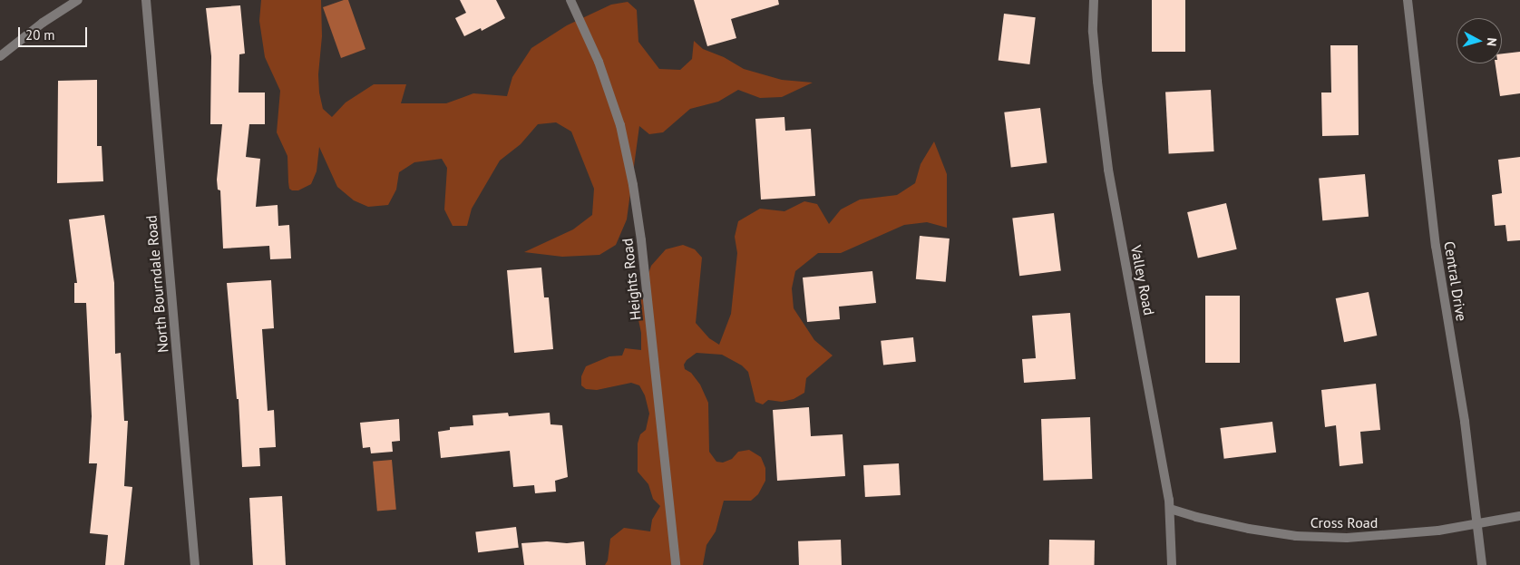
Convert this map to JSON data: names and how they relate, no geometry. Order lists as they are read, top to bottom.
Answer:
{
  "streets": {
    "street": [
      "Heights Road",
      "Valley Road",
      "Central Drive",
      "North Bourndale Road",
      "Cross Road"
    ]
  },
  "crossings": [
    ["Valley Road", "Cross Road"],
    ["Central Drive", "Cross Road"]
  ],
  "scale_bar": "20 m",
  "north": "right"
}
